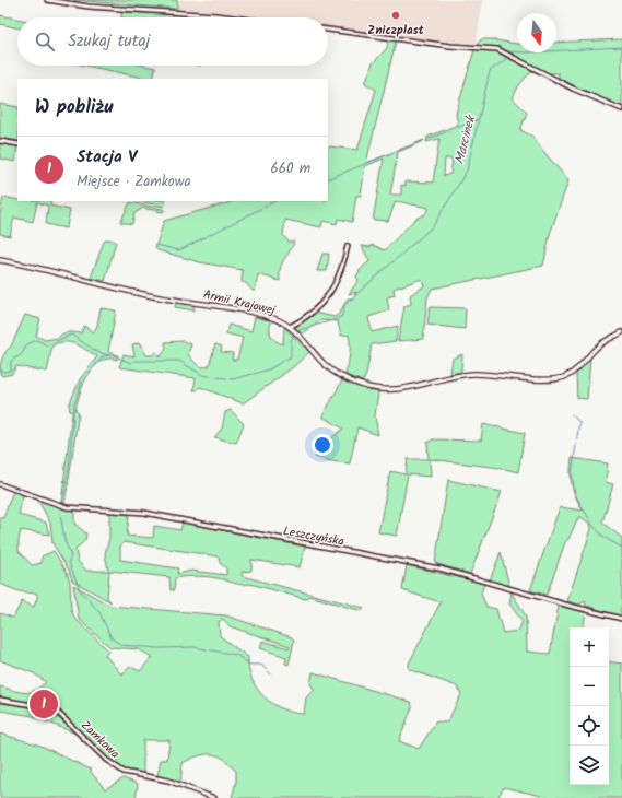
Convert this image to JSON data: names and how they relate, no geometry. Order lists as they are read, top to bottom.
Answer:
{
  "streets": {
    "street": ["Armii Krajowej", "Leszczyńska", "Zamkowa"]
  },
  "water": ["Marcinek"],
  "places": ["Zniczplast"],
  "north": "bottom",
  "page": {
    "search": "Szukaj tutaj",
    "heading": "W pobliżu",
    "list": [
      {
        "mark": "1",
        "name": "Stacja V",
        "note": "Miejsce · Zamkowa",
        "value": "660 m"
      }
    ],
    "map_buttons": ["+", "−"],
    "pins": "1"
  }
}
